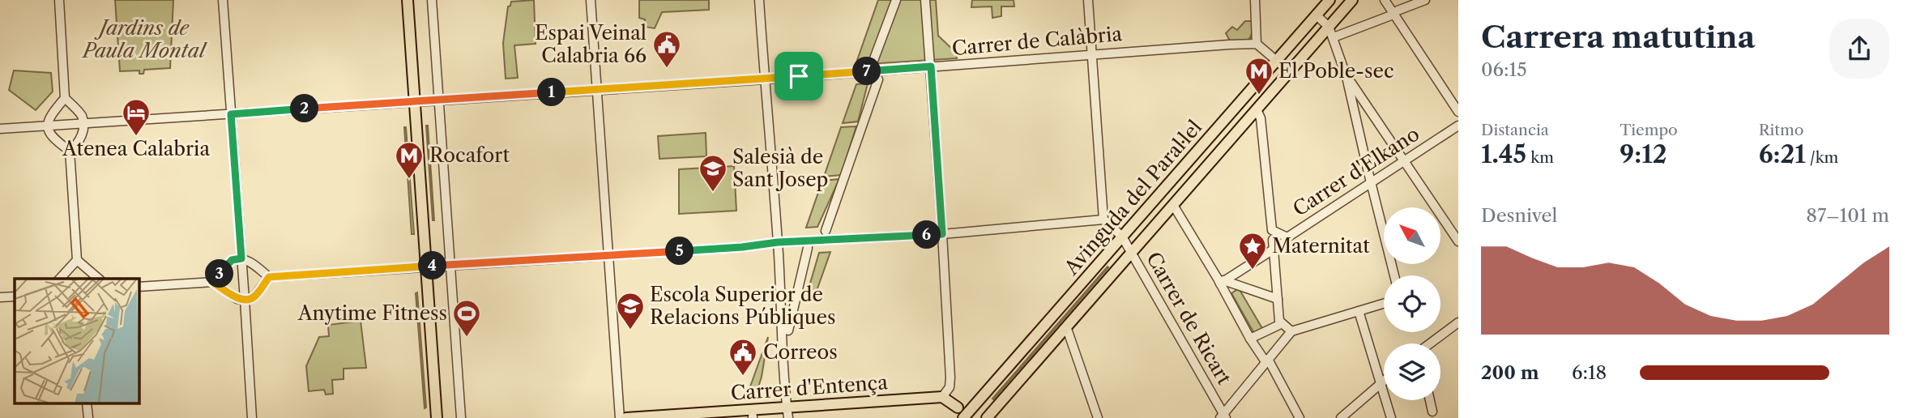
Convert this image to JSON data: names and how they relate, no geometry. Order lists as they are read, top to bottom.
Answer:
{
  "streets": {
    "main road": ["Avinguda del Paral·lel", "Carrer d'Entença"],
    "street": ["Carrer de Calàbria", "Carrer d'Elkano", "Carrer de Ricart"]
  },
  "crossings": [
    ["Carrer d'Elkano", "Avinguda del Paral·lel"],
    ["Avinguda del Paral·lel", "Carrer de Ricart"]
  ],
  "parks": ["Jardins de Paula Montal"],
  "places": {
    "public building": ["Espai Veinal Calabria 66", "Correos"],
    "metro station": ["El Poble-sec", "Rocafort"],
    "hotel": ["Atenea Calabria"],
    "school or university": ["Salesià de Sant Josep", "Escola Superior de Relacions Públiques"],
    "place": ["Maternitat"],
    "sports": ["Anytime Fitness"]
  },
  "north": "top left",
  "page": {
    "heading": ["Carrera matutina", "06:15"],
    "pins": [
      "7",
      "1",
      "2",
      "6",
      "5",
      "4",
      "3"
    ],
    "stats": [
      ["Distancia", "1.45 km"],
      ["Tiempo", "9:12"],
      ["Ritmo", "6:21 /km"]
    ],
    "chart": ["Desnivel", "87–101 m"],
    "list": [
      {
        "name": "200 m",
        "note": "6:18"
      }
    ]
  }
}
